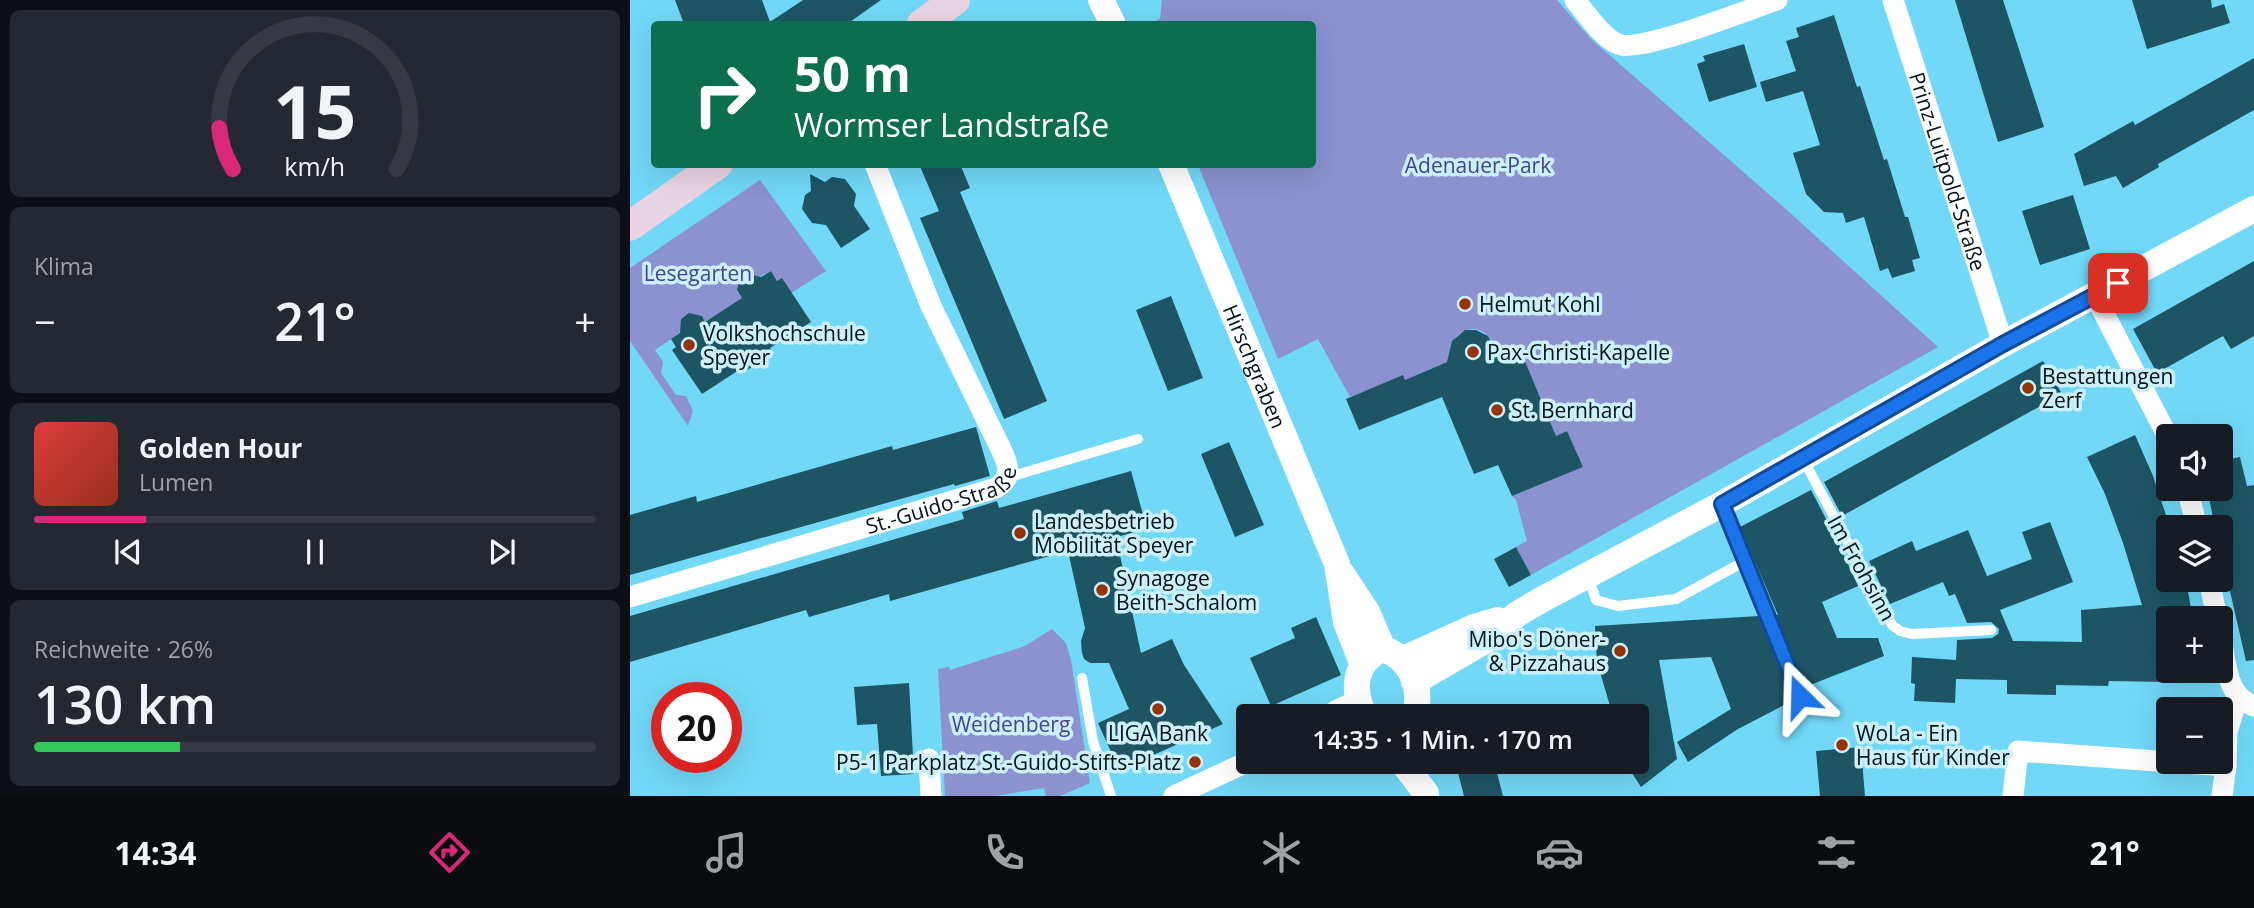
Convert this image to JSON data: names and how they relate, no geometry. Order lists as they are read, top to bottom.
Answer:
{
  "streets": {
    "street": ["Prinz-Luitpold-Straße", "Hirschgraben", "St.-Guido-Straße"],
    "lane": ["Im Frohsinn"]
  },
  "parks": ["Adenauer-Park", "Lesegarten", "Weidenberg"],
  "places": [
    "Helmut Kohl",
    "Volkshochschule Speyer",
    "Pax-Christi-Kapelle",
    "Bestattungen Zerf",
    "St. Bernhard",
    "Landesbetrieb Mobilität Speyer",
    "Synagoge Beith-Schalom",
    "Mibo's Döner- & Pizzahaus",
    "LIGA Bank",
    "WoLa - Ein Haus für Kinder",
    "P5-1 Parkplatz St.-Guido-Stifts-Platz"
  ],
  "page": {
    "turn": ["50 m", "Wormser Landstraße"],
    "tile": [
      "Klima",
      ["Reichweite · 26%", "130 km"]
    ],
    "heat": ["−", "21°", "+"],
    "song": ["Golden Hour", "Lumen"],
    "map_buttons": ["+", "−"],
    "limit": "20",
    "trip": "14:35 · 1 Min. · 170 m",
    "tabs": ["14:34", "21°"],
    "gauge": ["15", "km/h"]
  }
}
